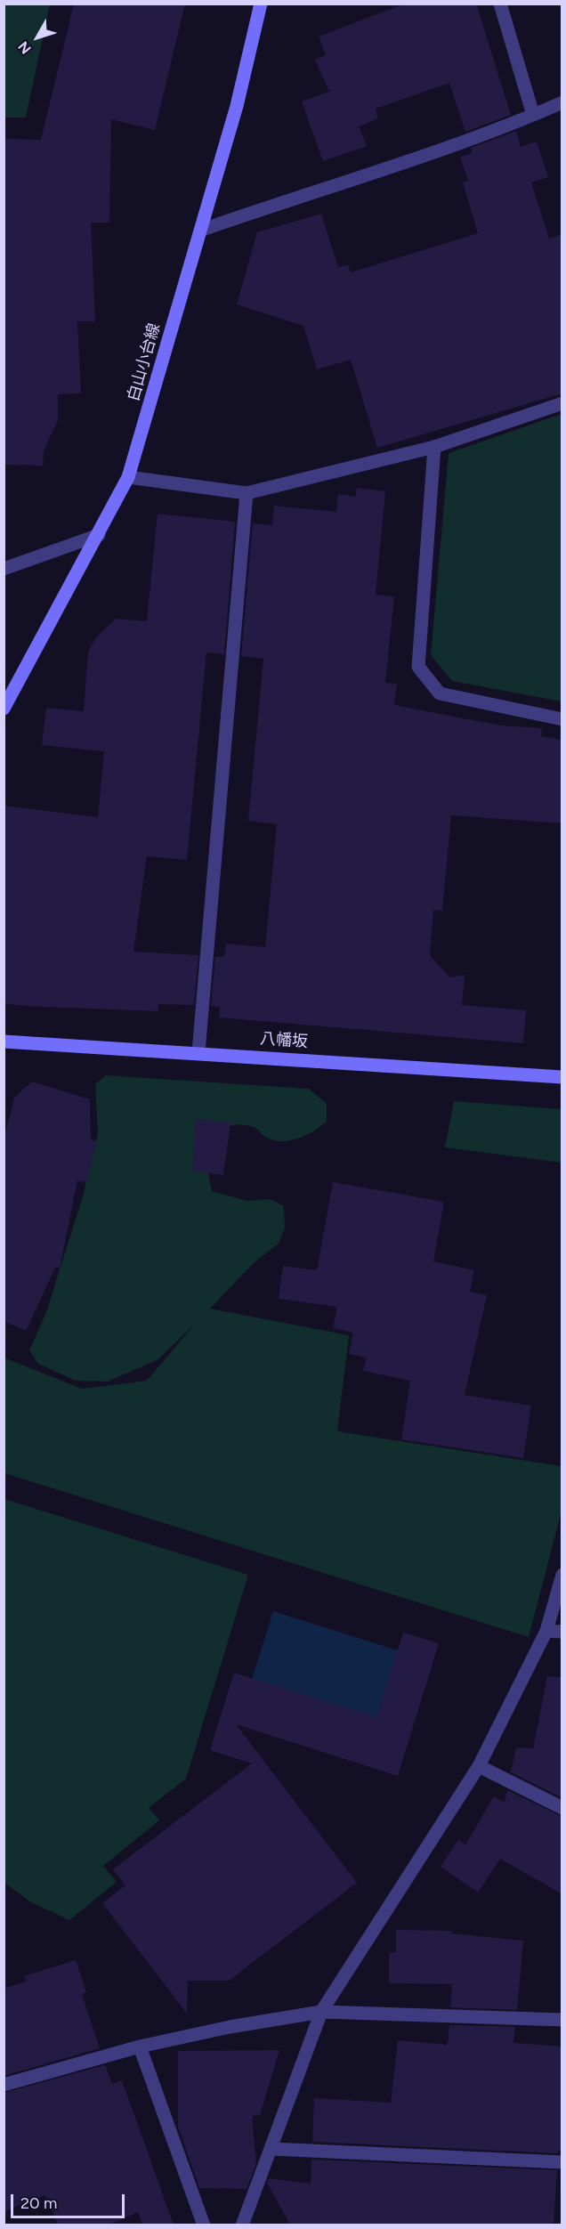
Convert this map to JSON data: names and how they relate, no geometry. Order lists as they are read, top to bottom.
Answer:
{
  "streets": {
    "main road": ["白山小台線", "八幡坂"]
  },
  "scale_bar": "20 m",
  "north": "bottom left"
}
